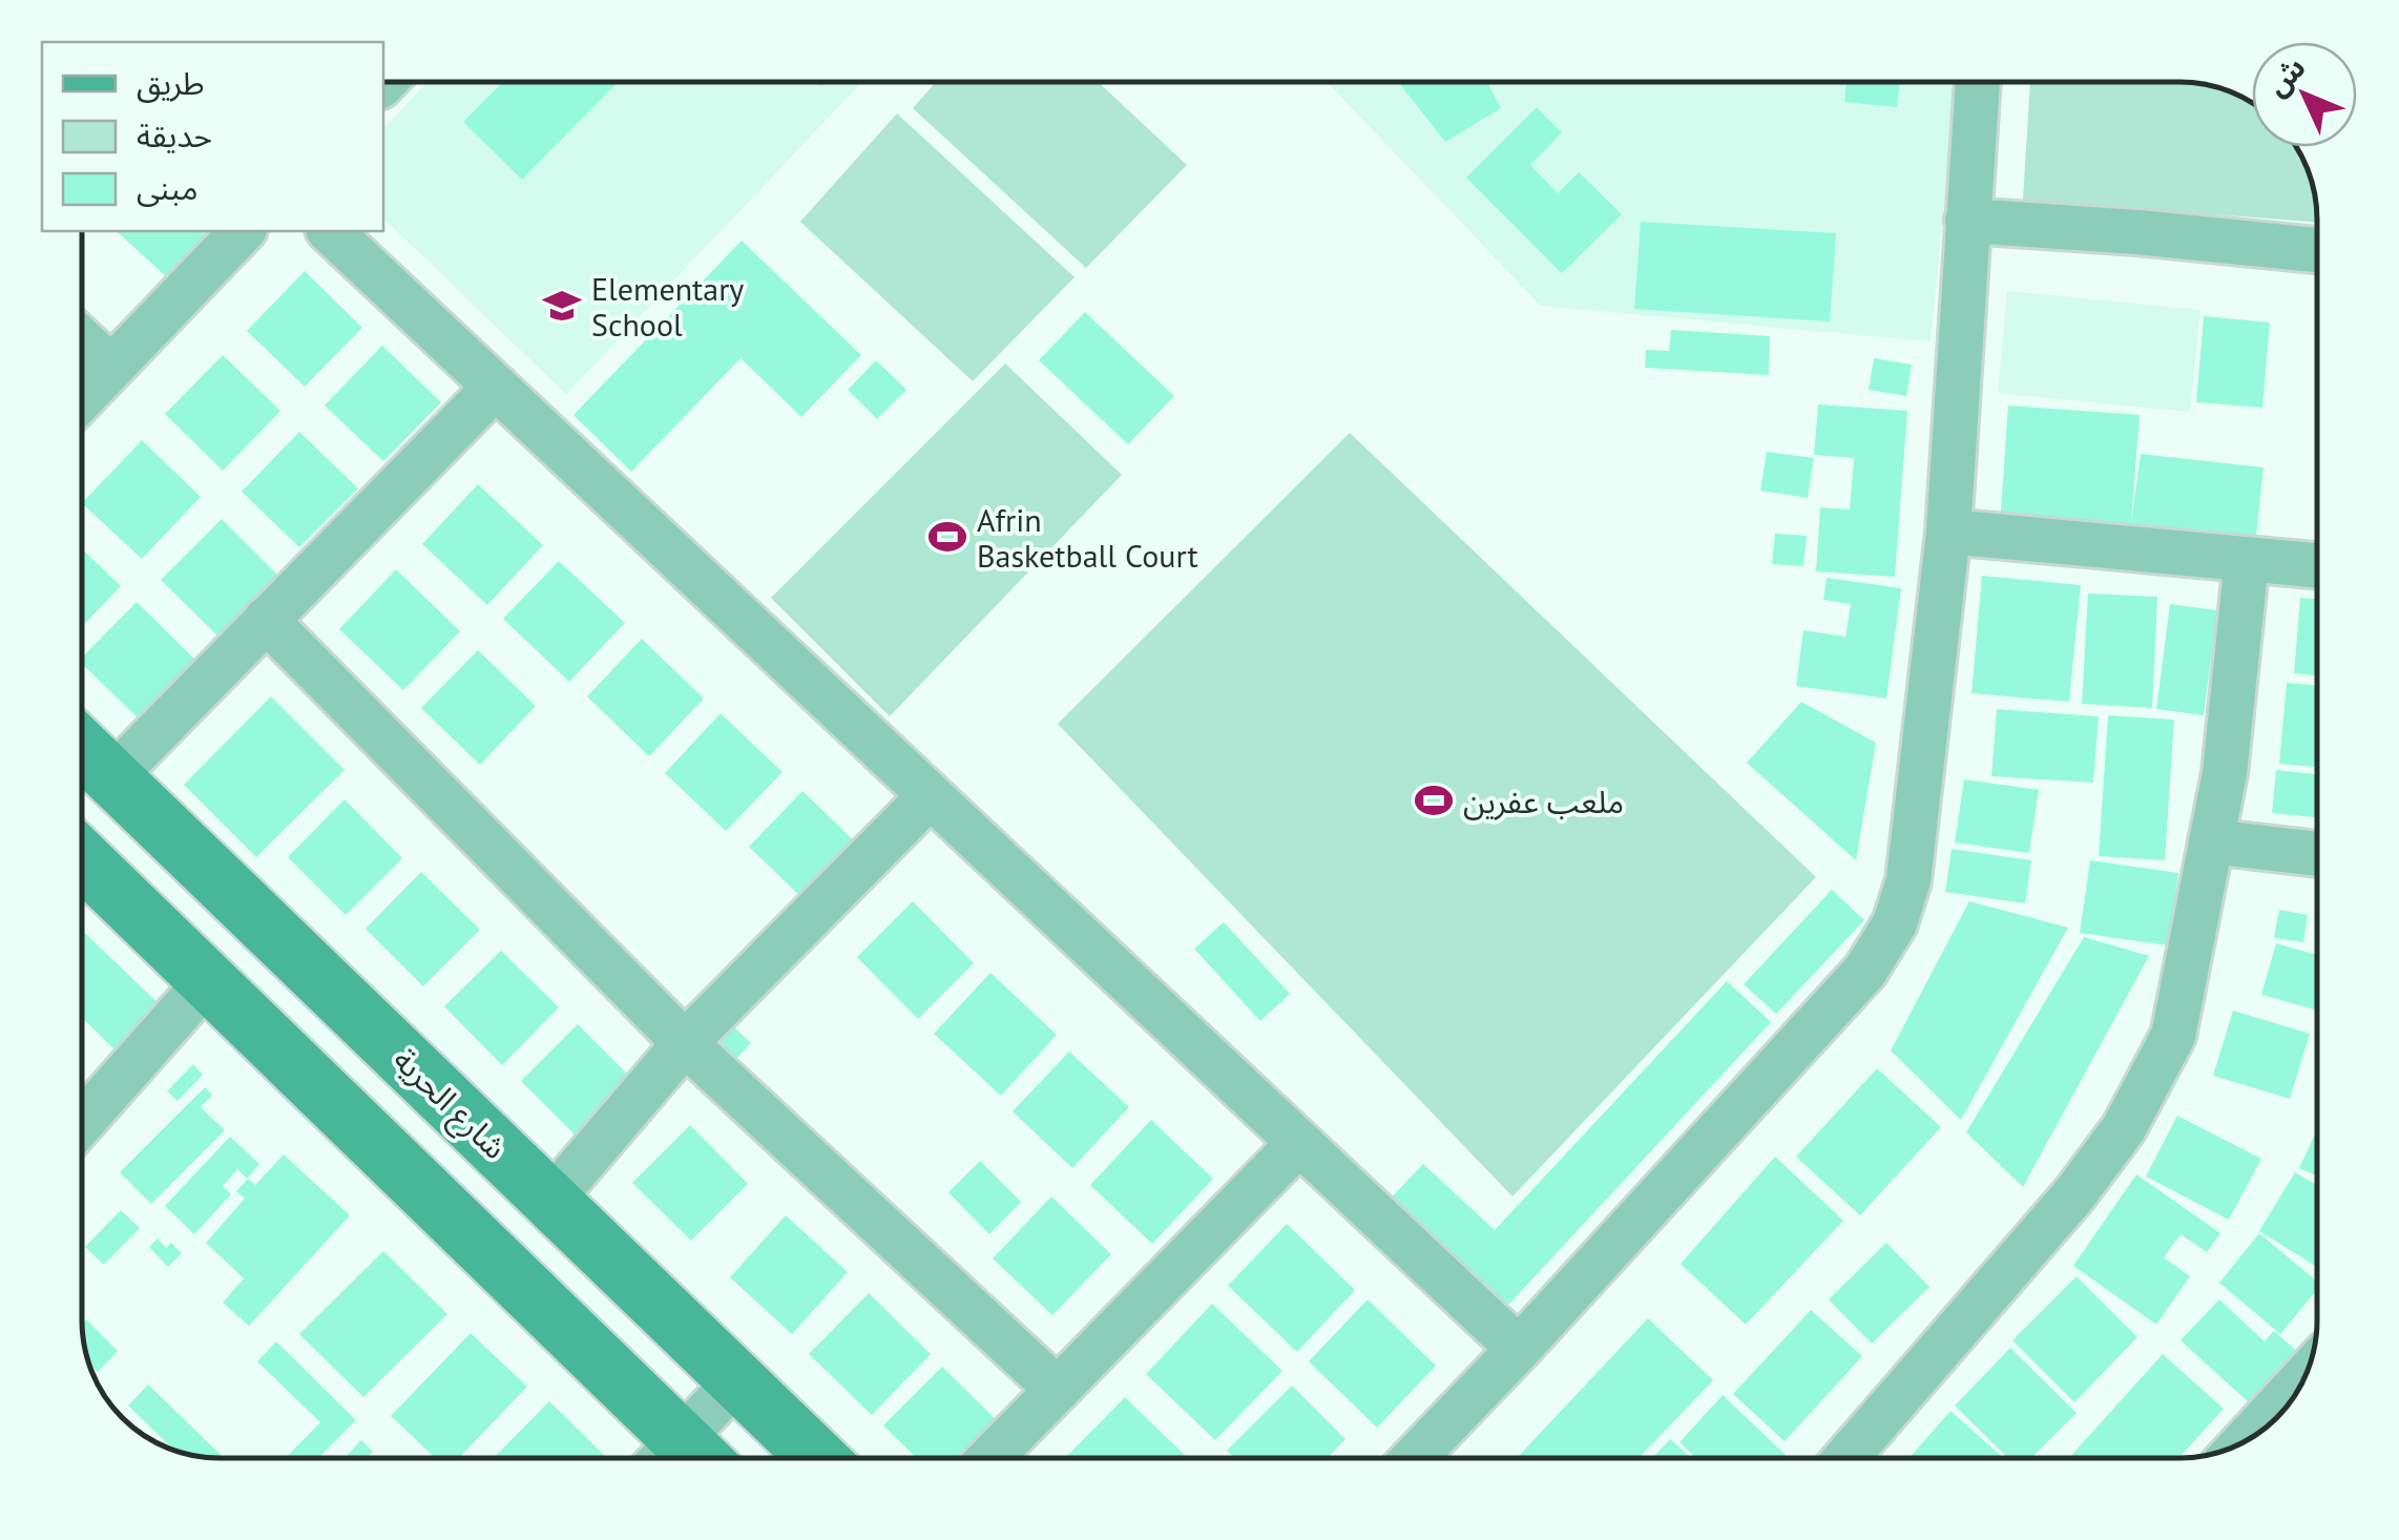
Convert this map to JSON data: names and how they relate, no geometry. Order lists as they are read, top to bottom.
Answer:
{
  "streets": {
    "main road": ["شارع الحرية"]
  },
  "places": {
    "school or university": ["Elementary School"],
    "sports": ["Afrin Basketball Court", "ملعب عفرين"]
  },
  "legend": ["طريق", "حديقة", "مبنى"],
  "north": "top left"
}
